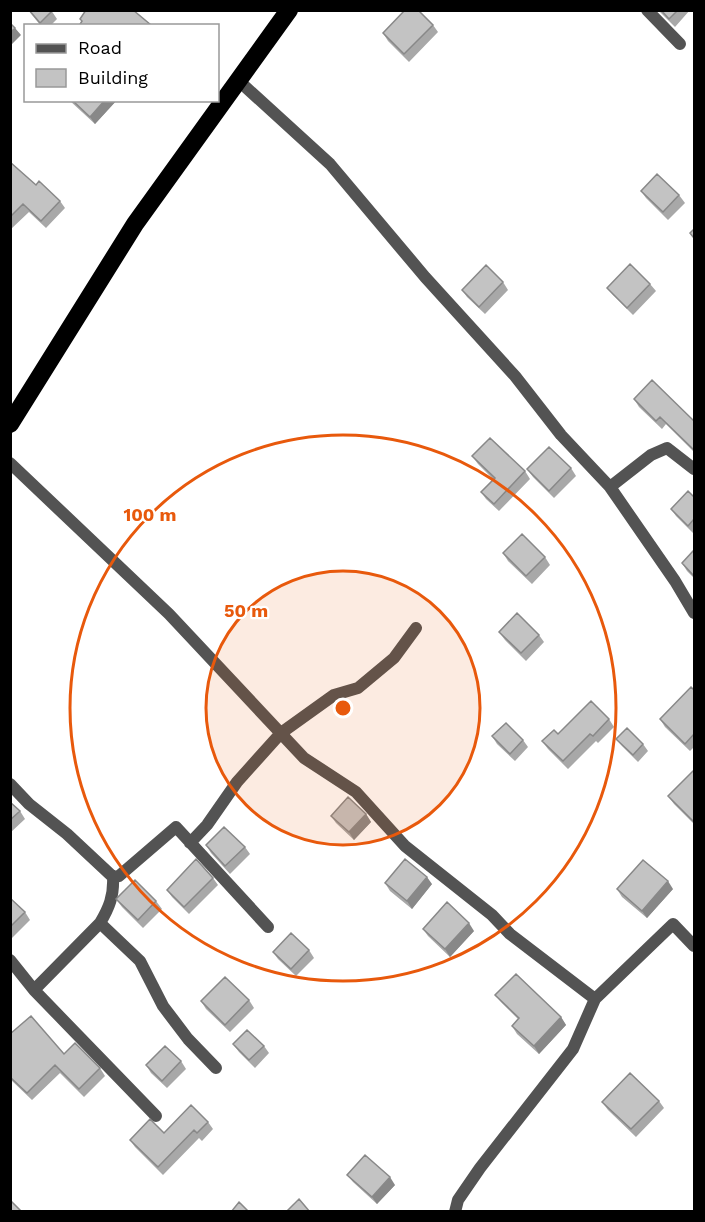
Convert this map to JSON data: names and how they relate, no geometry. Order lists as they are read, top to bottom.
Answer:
{
  "legend": ["Road", "Building"],
  "rings": ["100 m", "50 m"]
}
